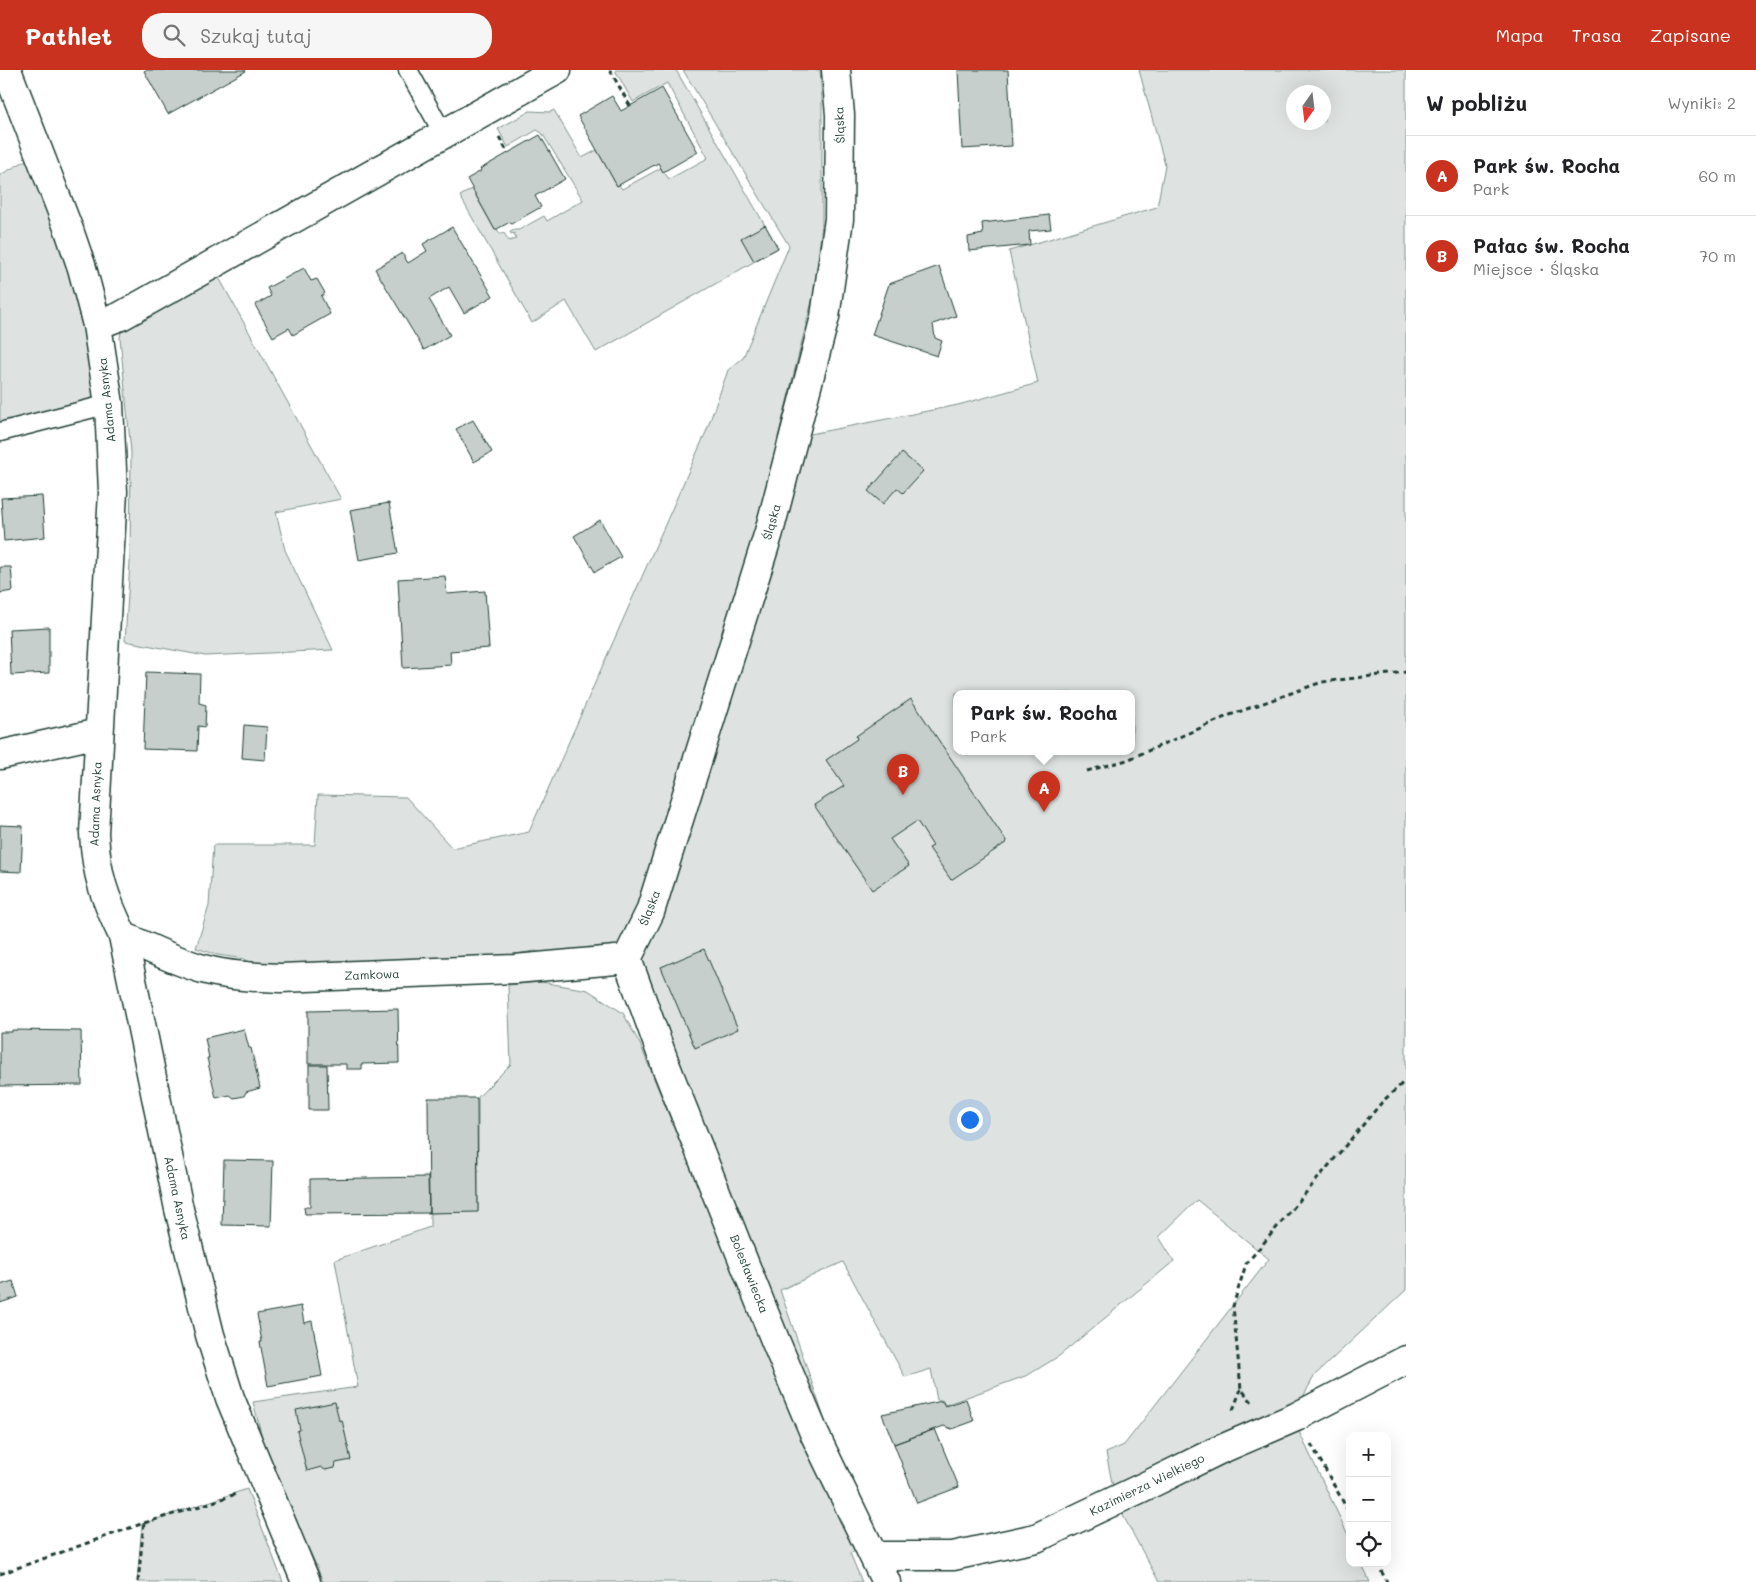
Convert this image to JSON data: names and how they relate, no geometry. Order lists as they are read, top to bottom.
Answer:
{
  "streets": {
    "street": [
      "Śląska",
      "Adama Asnyka",
      "Zamkowa",
      "Bolesławiecka",
      "Kazimierza Wielkiego"
    ]
  },
  "crossings": [
    ["Śląska", "Zamkowa"],
    ["Śląska", "Bolesławiecka"],
    ["Adama Asnyka", "Zamkowa"],
    ["Zamkowa", "Bolesławiecka"],
    ["Bolesławiecka", "Kazimierza Wielkiego"]
  ],
  "north": "bottom",
  "page": {
    "header": "Pathlet",
    "search": "Szukaj tutaj",
    "nav": ["Mapa", "Trasa", "Zapisane"],
    "heading": ["W pobliżu", "Wyniki: 2"],
    "list": [
      {
        "mark": "A",
        "name": "Park św. Rocha",
        "note": "Park",
        "value": "60 m"
      },
      {
        "mark": "B",
        "name": "Pałac św. Rocha",
        "note": "Miejsce · Śląska",
        "value": "70 m"
      }
    ],
    "popup": ["Park św. Rocha", "Park"],
    "pins": ["B", "A"],
    "map_buttons": ["+", "−"]
  }
}
